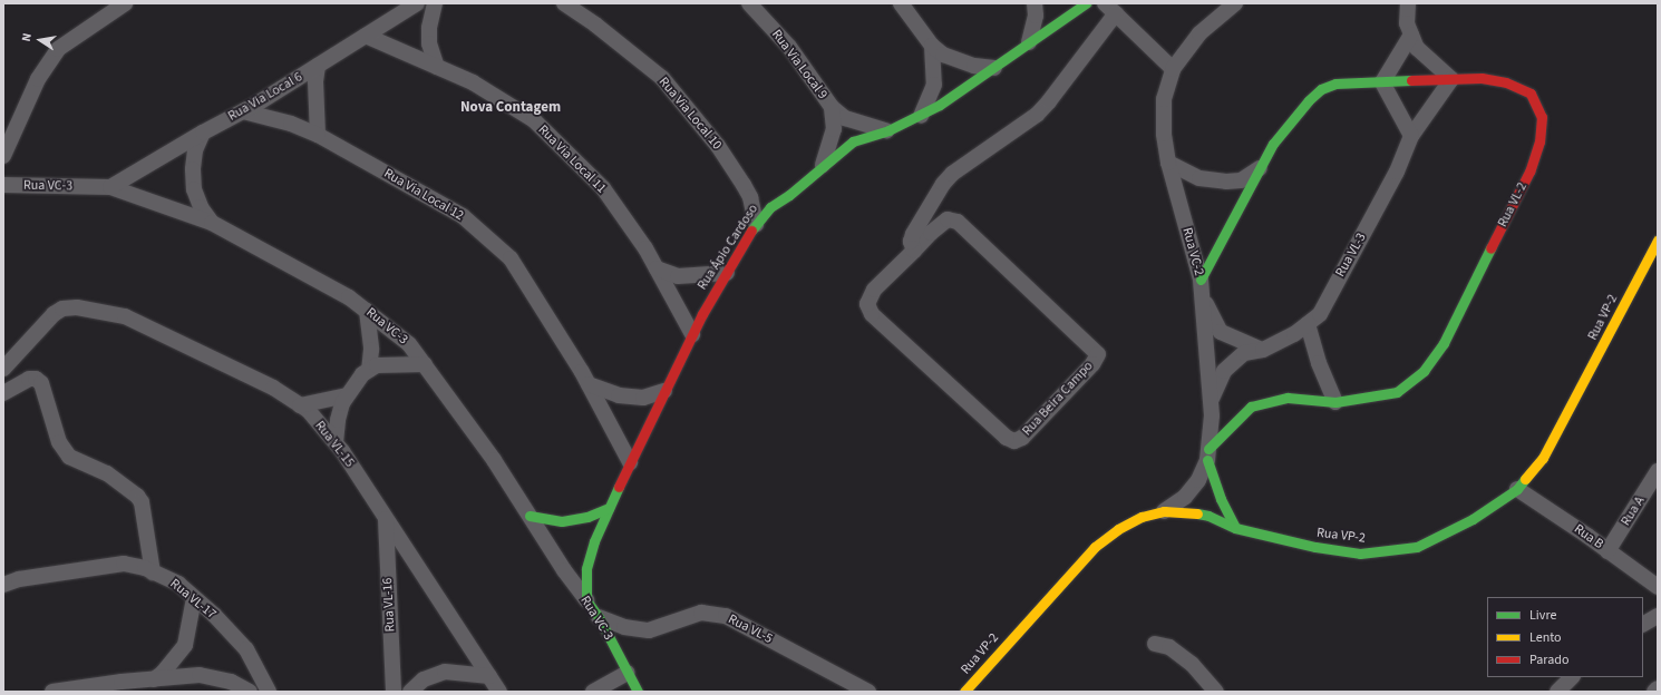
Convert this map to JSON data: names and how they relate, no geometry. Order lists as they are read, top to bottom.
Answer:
{
  "streets": {
    "street": [
      "Rua Via Local 9",
      "Rua Via Local 6",
      "Rua Via Local 10",
      "Rua Via Local 11",
      "Rua VC-3",
      "Rua Via Local 12",
      "Rua VL-2",
      "Rua Ápio Cardoso",
      "Rua VC-2",
      "Rua VL-3",
      "Rua VP-2",
      "Rua Beira Campo",
      "Rua VL-15",
      "Rua A",
      "Rua B",
      "Rua VL-17",
      "Rua VL-16",
      "Rua VL-5"
    ]
  },
  "crossings": [
    ["Rua Via Local 9", "Rua Ápio Cardoso"],
    ["Rua Via Local 6", "Rua Via Local 11"],
    ["Rua Via Local 6", "Rua VC-3"],
    ["Rua Via Local 6", "Rua Via Local 12"],
    ["Rua Via Local 10", "Rua Ápio Cardoso"],
    ["Rua Via Local 11", "Rua Ápio Cardoso"],
    ["Rua VC-3", "Rua Ápio Cardoso"],
    ["Rua VC-3", "Rua VL-5"],
    ["Rua Via Local 12", "Rua Ápio Cardoso"],
    ["Rua VL-2", "Rua VC-2"],
    ["Rua VL-2", "Rua VL-3"],
    ["Rua VC-2", "Rua VL-3"],
    ["Rua VC-2", "Rua VP-2"],
    ["Rua VP-2", "Rua B"],
    ["Rua VL-15", "Rua VL-16"],
    ["Rua A", "Rua B"]
  ],
  "districts": ["Nova Contagem"],
  "legend": ["Livre", "Lento", "Parado"],
  "north": "left"
}
